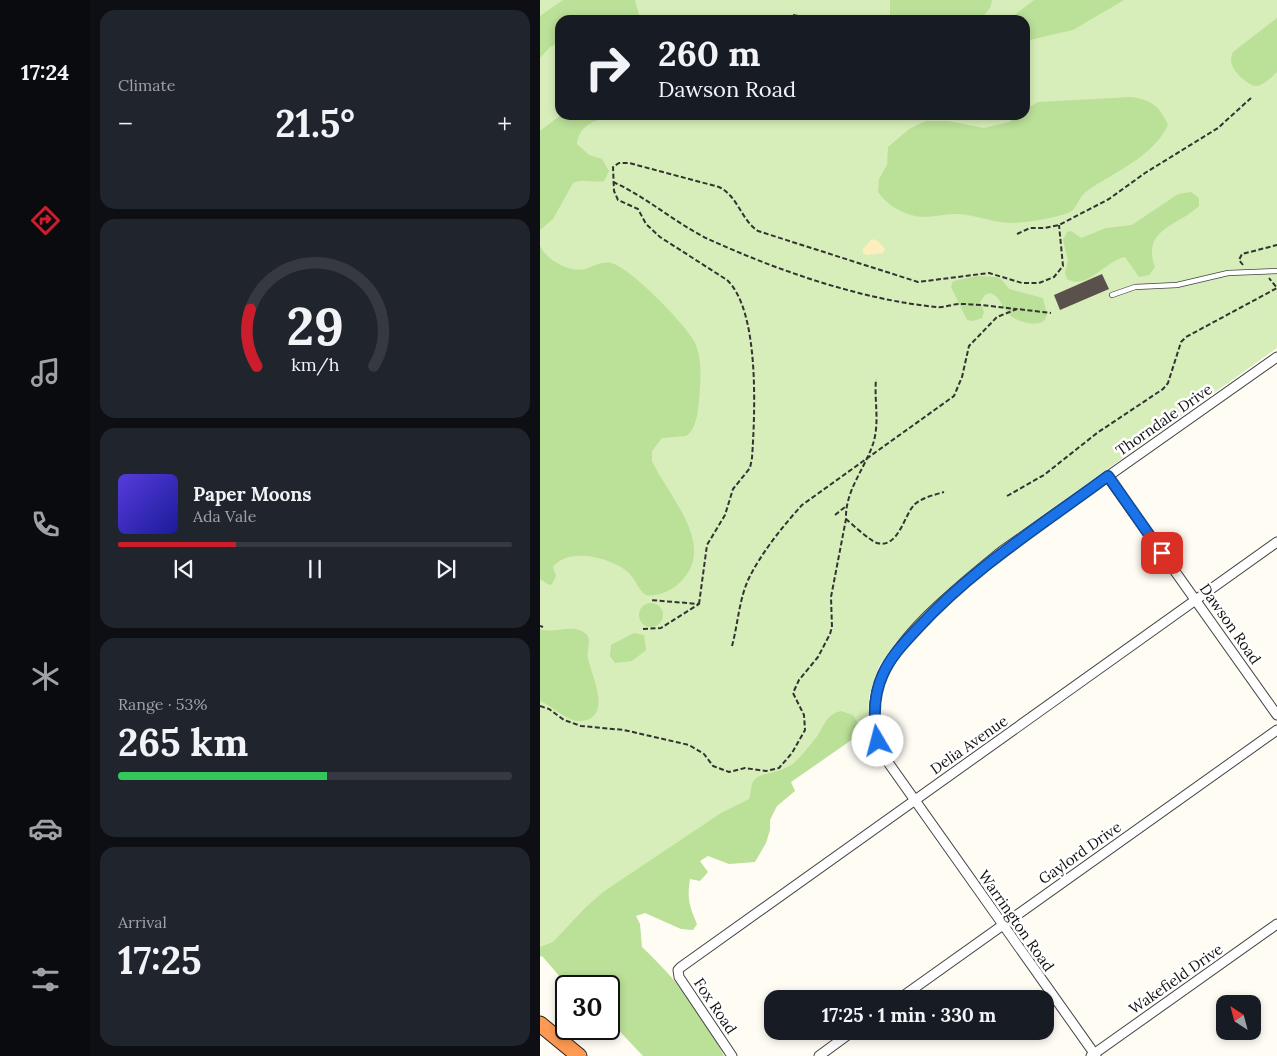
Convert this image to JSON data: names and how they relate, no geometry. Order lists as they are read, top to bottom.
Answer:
{
  "streets": {
    "street": [
      "Thorndale Drive",
      "Dawson Road",
      "Delia Avenue",
      "Gaylord Drive",
      "Warrington Road",
      "Wakefield Drive",
      "Fox Road"
    ]
  },
  "crossings": [
    ["Thorndale Drive", "Dawson Road"],
    ["Thorndale Drive", "Delia Avenue"],
    ["Thorndale Drive", "Warrington Road"],
    ["Dawson Road", "Delia Avenue"],
    ["Delia Avenue", "Warrington Road"],
    ["Delia Avenue", "Fox Road"],
    ["Gaylord Drive", "Warrington Road"],
    ["Warrington Road", "Wakefield Drive"]
  ],
  "north": "top left",
  "page": {
    "tabs": "17:24",
    "tile": [
      "Climate",
      ["Range · 53%", "265 km"],
      ["Arrival", "17:25"]
    ],
    "turn": ["260 m", "Dawson Road"],
    "heat": ["−", "21.5°", "+"],
    "song": ["Paper Moons", "Ada Vale"],
    "limit": "30",
    "trip": "17:25 · 1 min · 330 m",
    "gauge": ["29", "km/h"]
  }
}
